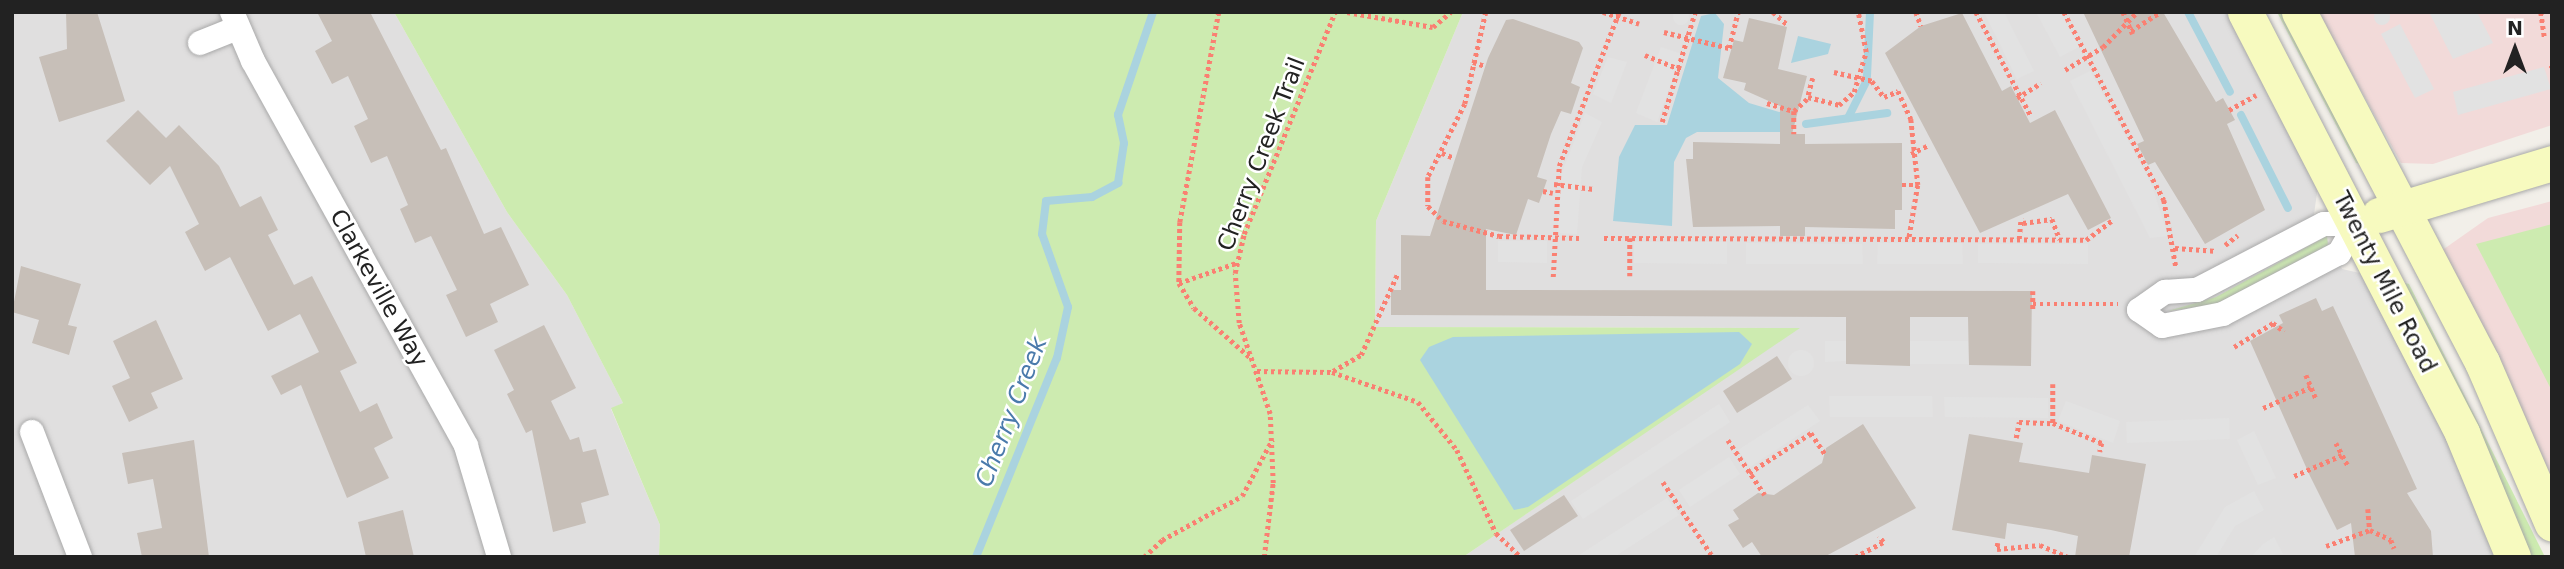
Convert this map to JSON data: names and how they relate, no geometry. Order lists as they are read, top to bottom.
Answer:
{
  "streets": {
    "main road": ["Twenty Mile Road"],
    "street": ["Clarkeville Way"],
    "path": ["Cherry Creek Trail"]
  },
  "water": ["Cherry Creek"],
  "north": "top"
}
